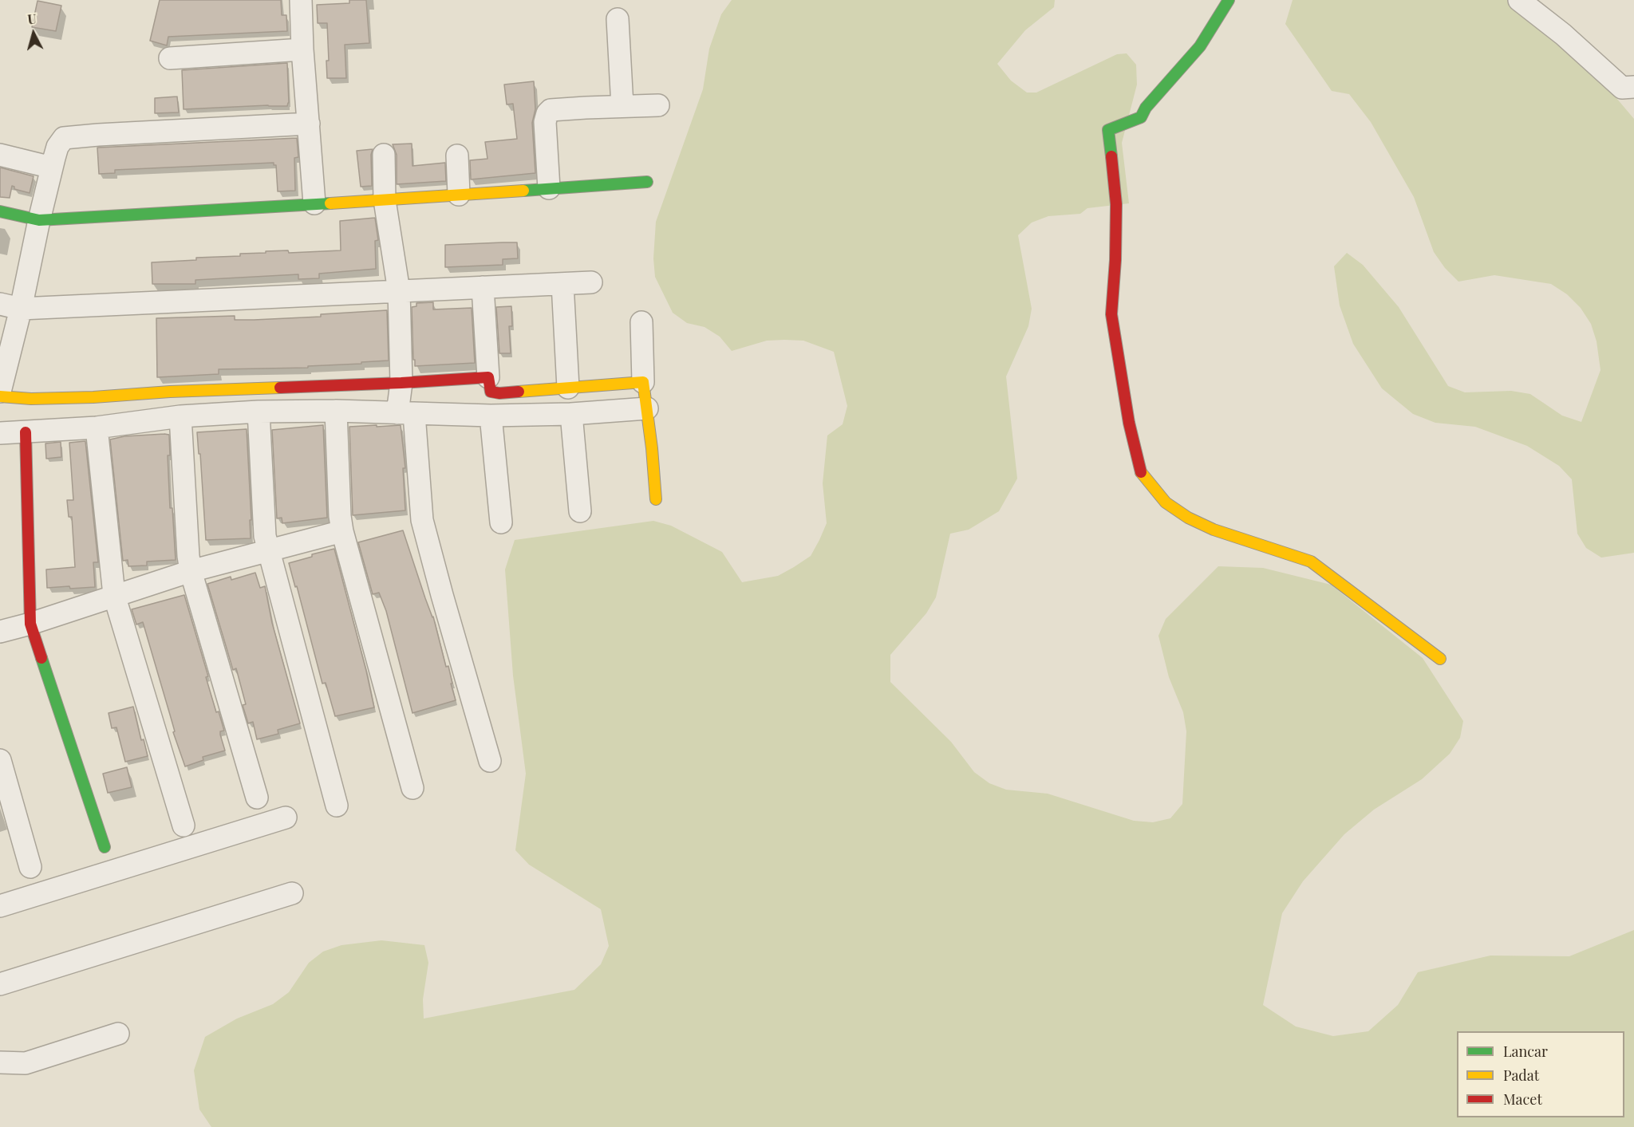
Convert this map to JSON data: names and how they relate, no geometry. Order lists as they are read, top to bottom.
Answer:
{
  "legend": ["Lancar", "Padat", "Macet"],
  "north": "top"
}
